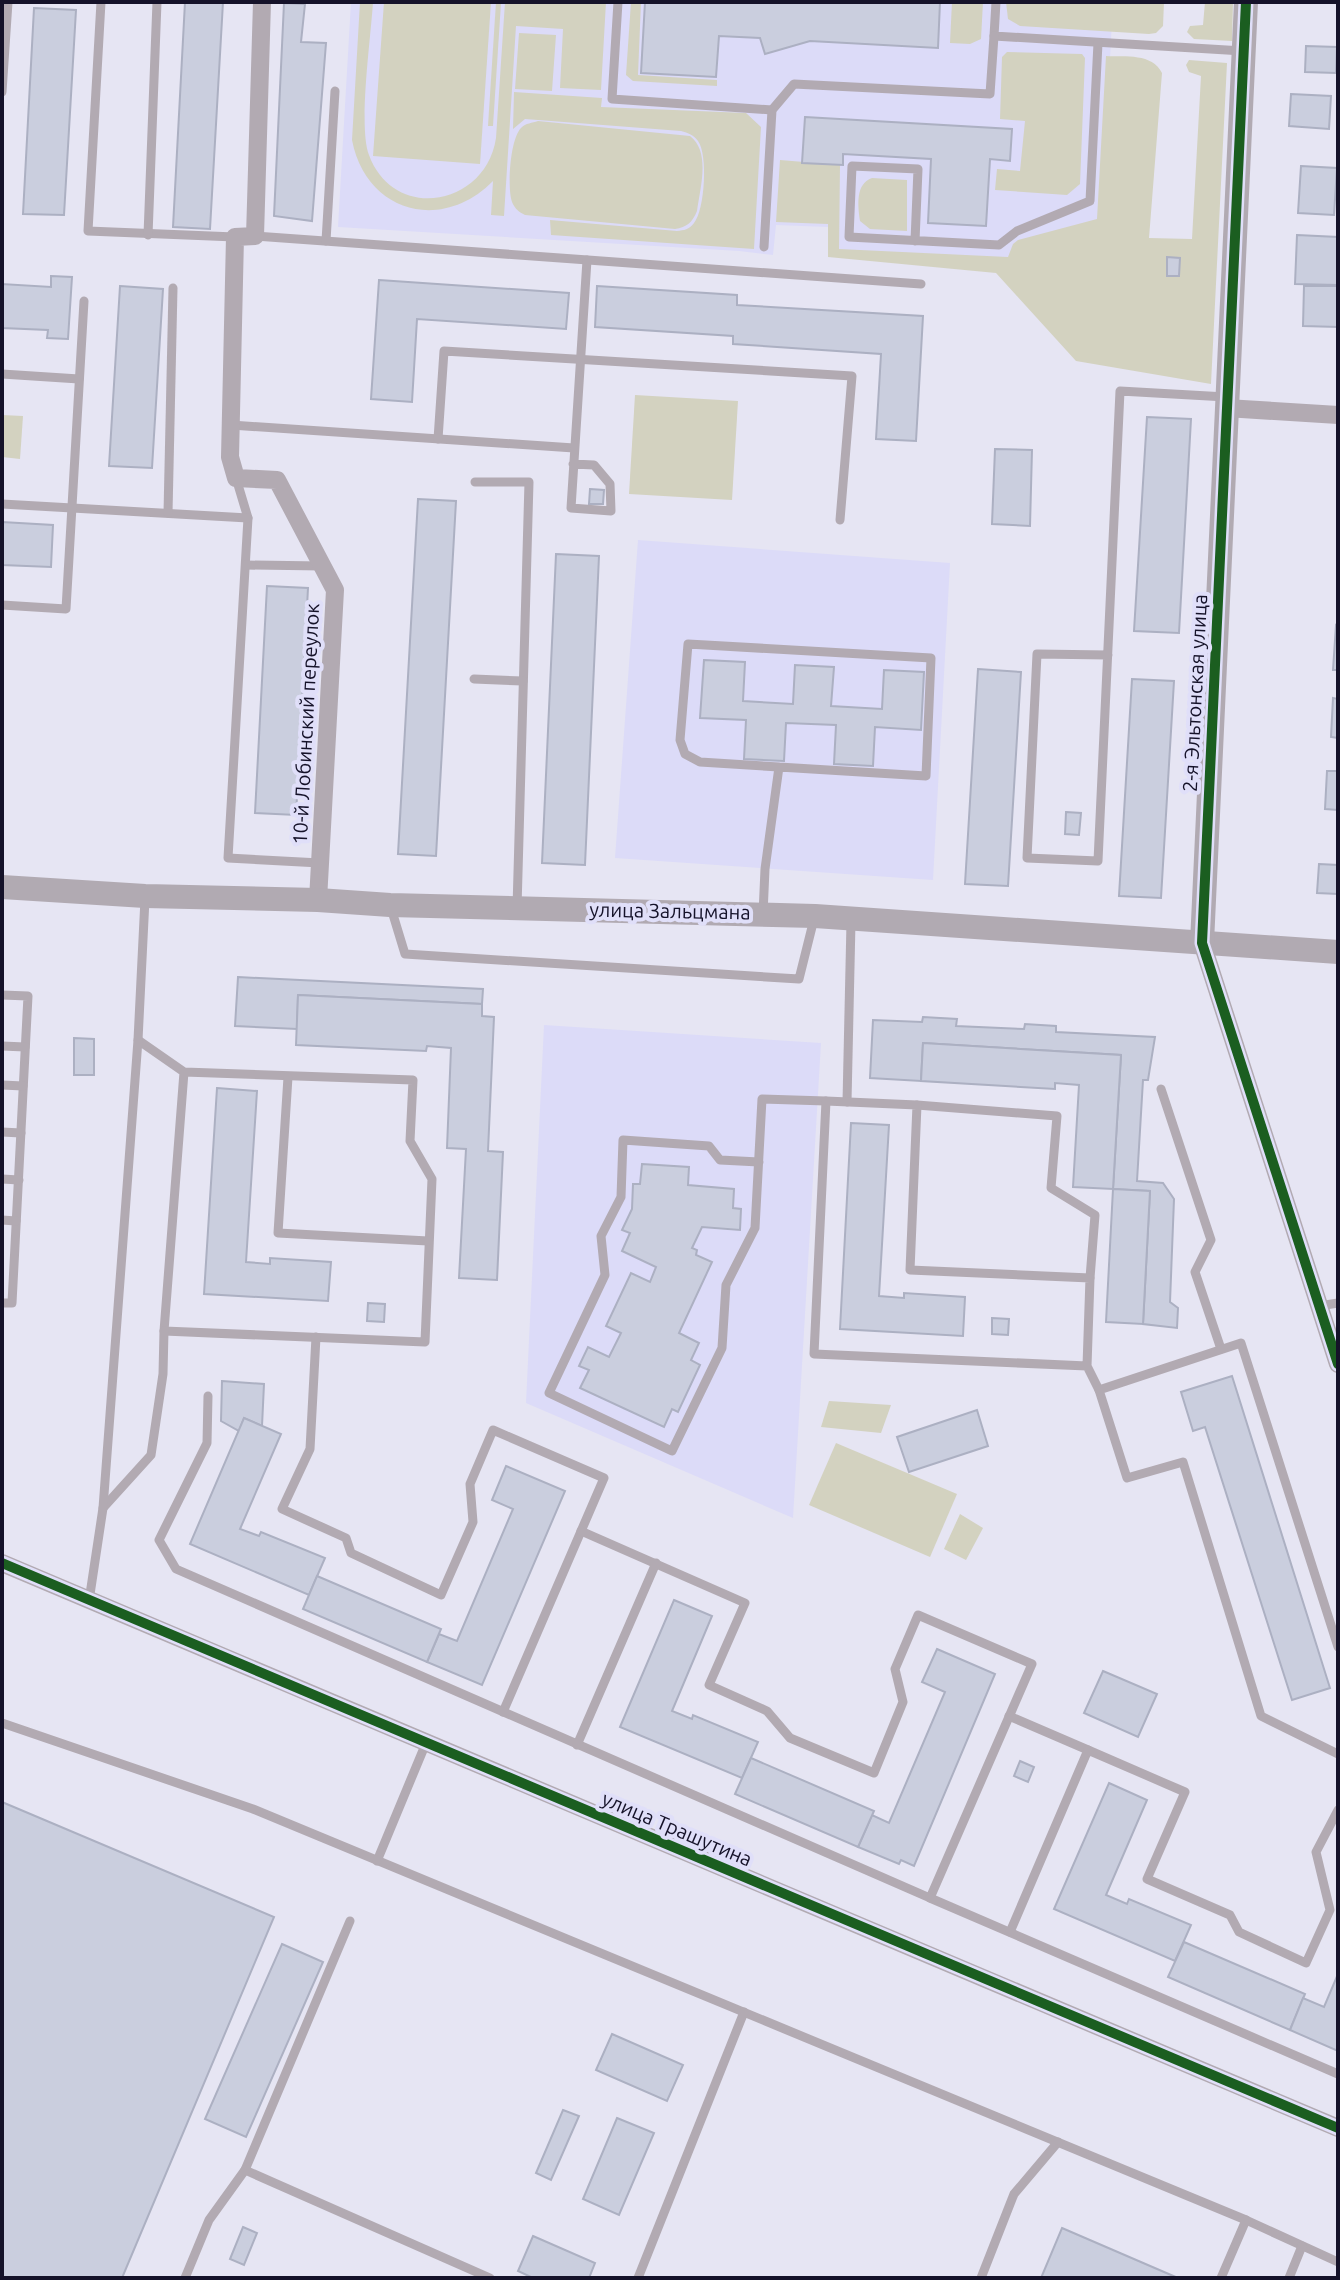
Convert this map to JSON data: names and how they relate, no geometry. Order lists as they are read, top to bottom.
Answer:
{
  "streets": {
    "street": [
      "2-я Эльтонская улица",
      "10-й Лобинский переулок",
      "улица Зальцмана",
      "улица Трашутина"
    ]
  },
  "crossings": [
    ["2-я Эльтонская улица", "улица Зальцмана"],
    ["10-й Лобинский переулок", "улица Зальцмана"]
  ]
}
